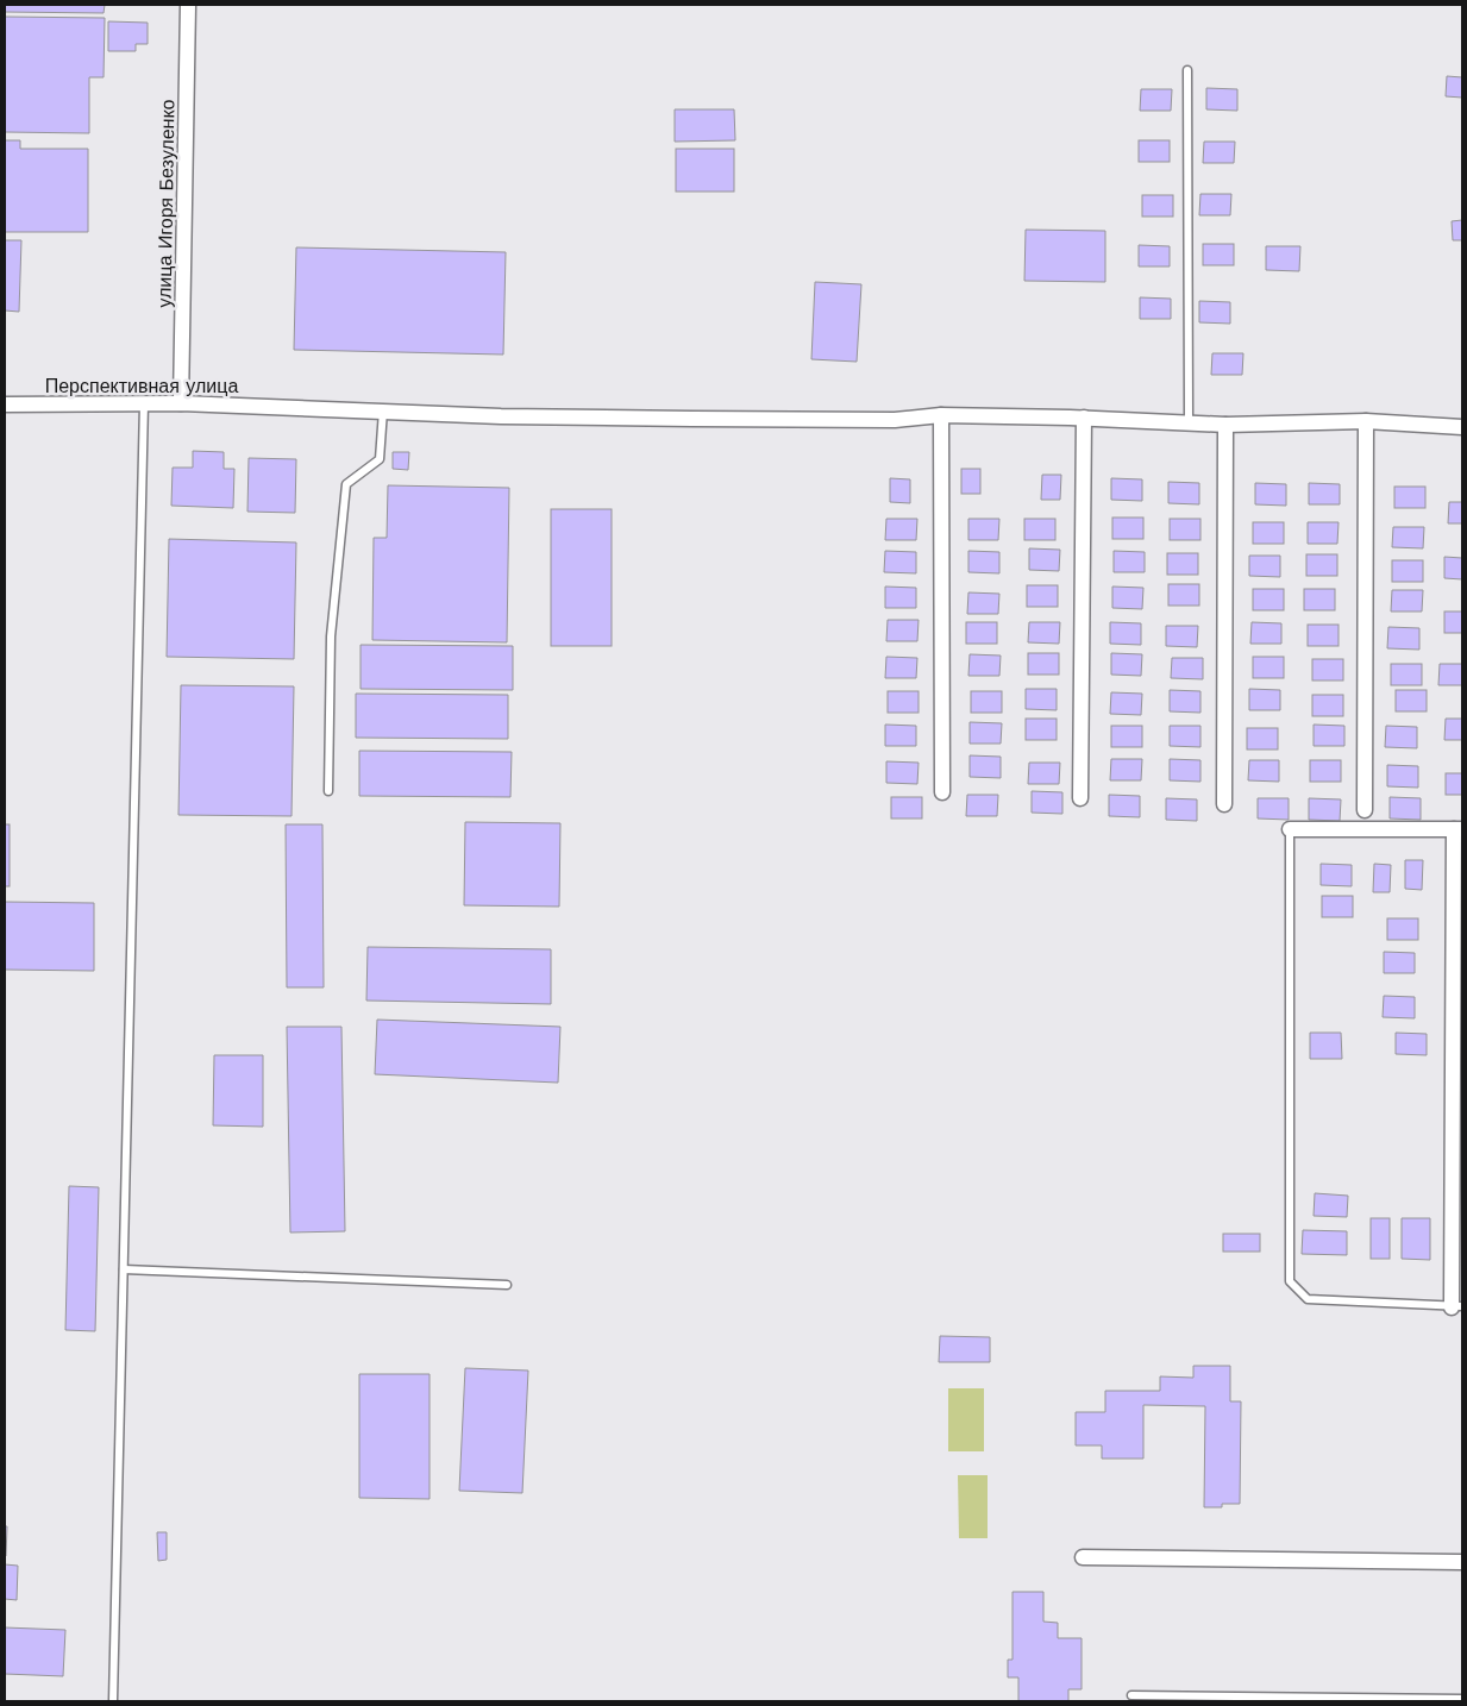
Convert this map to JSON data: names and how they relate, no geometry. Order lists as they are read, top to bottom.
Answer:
{
  "streets": {
    "street": ["улица Игоря Безуленко", "Перспективная улица"]
  },
  "crossings": [
    ["улица Игоря Безуленко", "Перспективная улица"]
  ]
}
